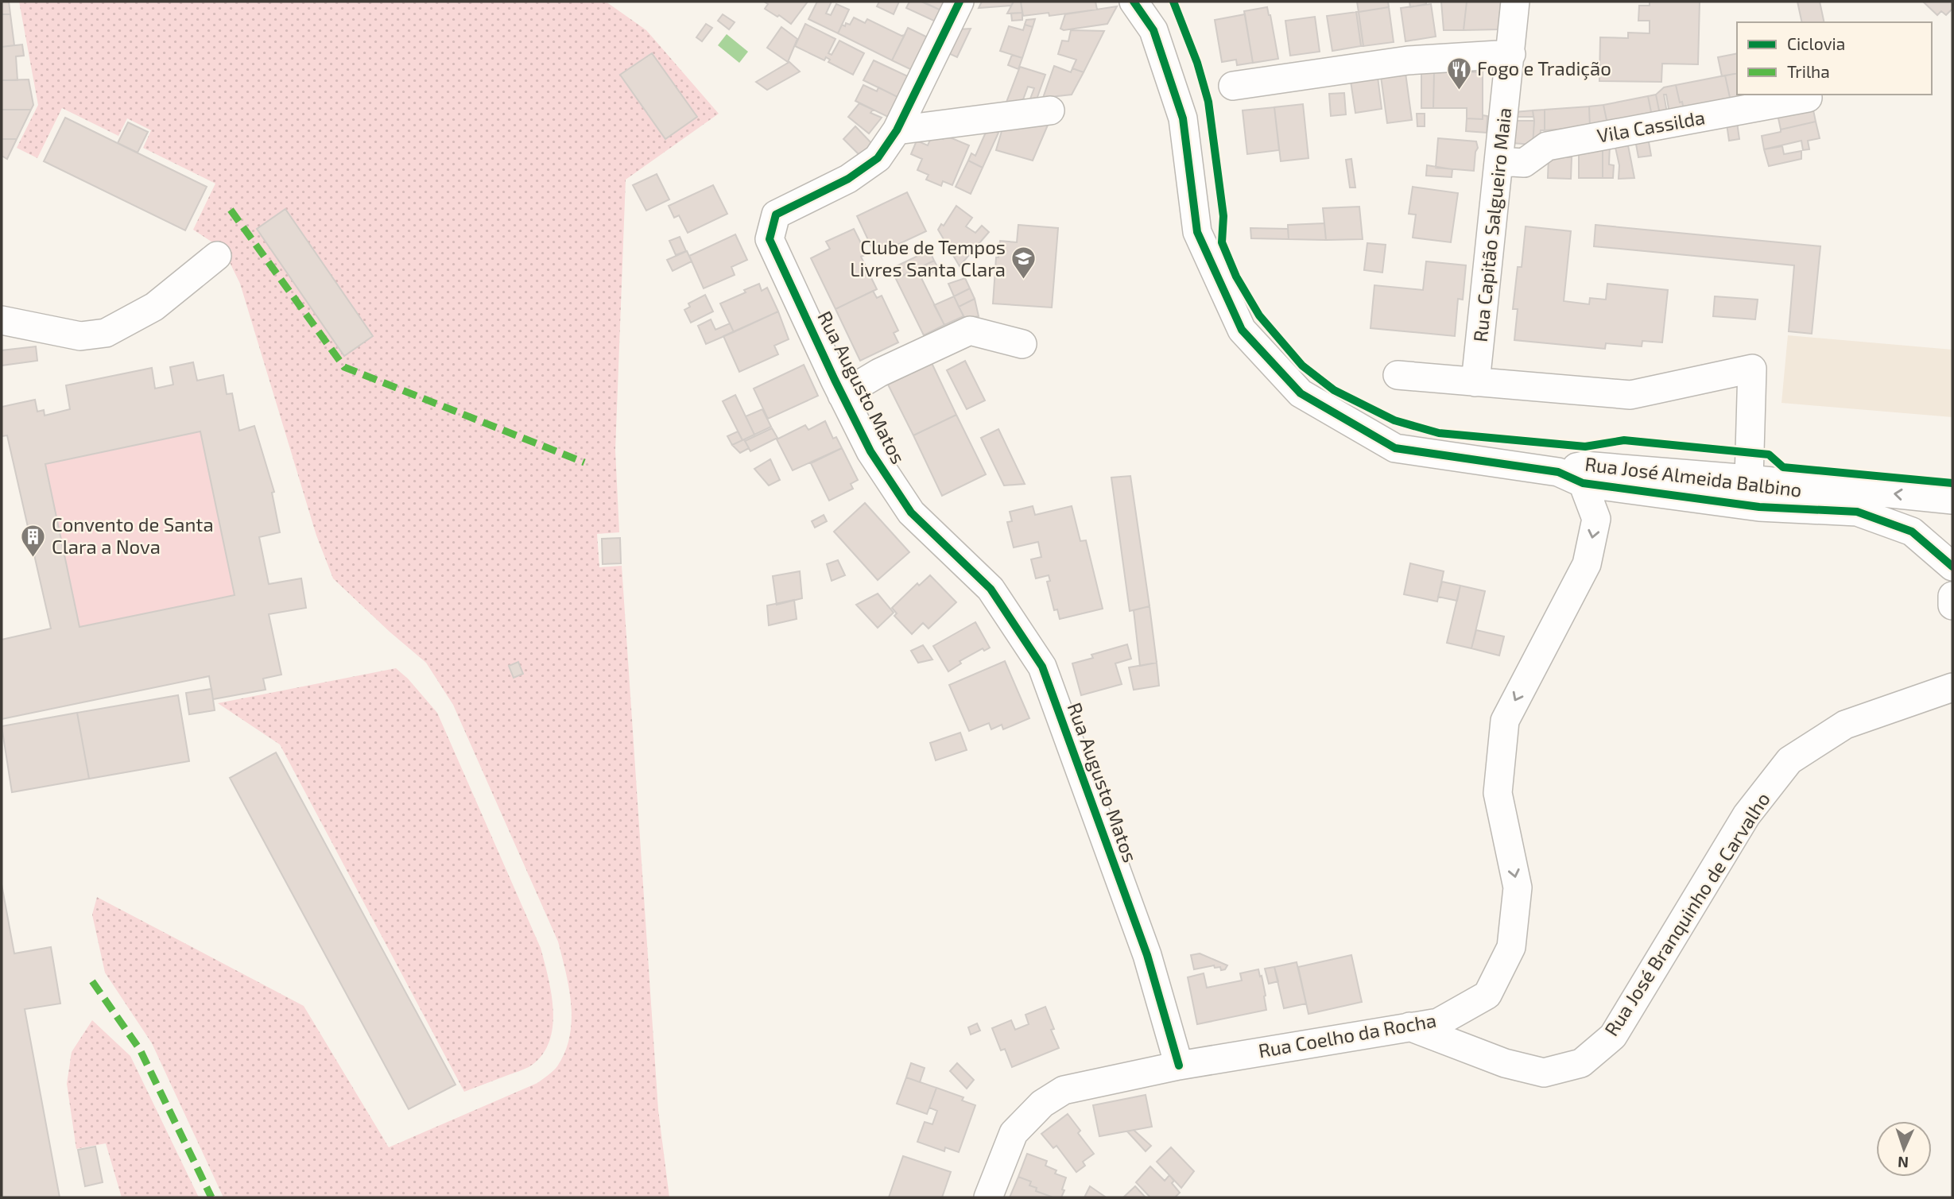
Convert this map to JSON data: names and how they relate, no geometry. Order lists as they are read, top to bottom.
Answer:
{
  "streets": {
    "street": [
      "Vila Cassilda",
      "Rua Capitão Salgueiro Maia",
      "Rua Augusto Matos",
      "Rua José Almeida Balbino",
      "Rua José Branquinho de Carvalho",
      "Rua Coelho da Rocha"
    ]
  },
  "crossings": [
    ["Vila Cassilda", "Rua Capitão Salgueiro Maia"],
    ["Rua Augusto Matos", "Rua Coelho da Rocha"],
    ["Rua José Almeida Balbino", "Rua Coelho da Rocha"],
    ["Rua José Branquinho de Carvalho", "Rua Coelho da Rocha"]
  ],
  "one_way": ["Rua Coelho da Rocha"],
  "places": {
    "restaurant": ["Fogo e Tradição"],
    "school or university": ["Clube de Tempos Livres Santa Clara"],
    "building": ["Convento de Santa Clara a Nova"]
  },
  "legend": ["Ciclovia", "Trilha"],
  "north": "bottom"
}
